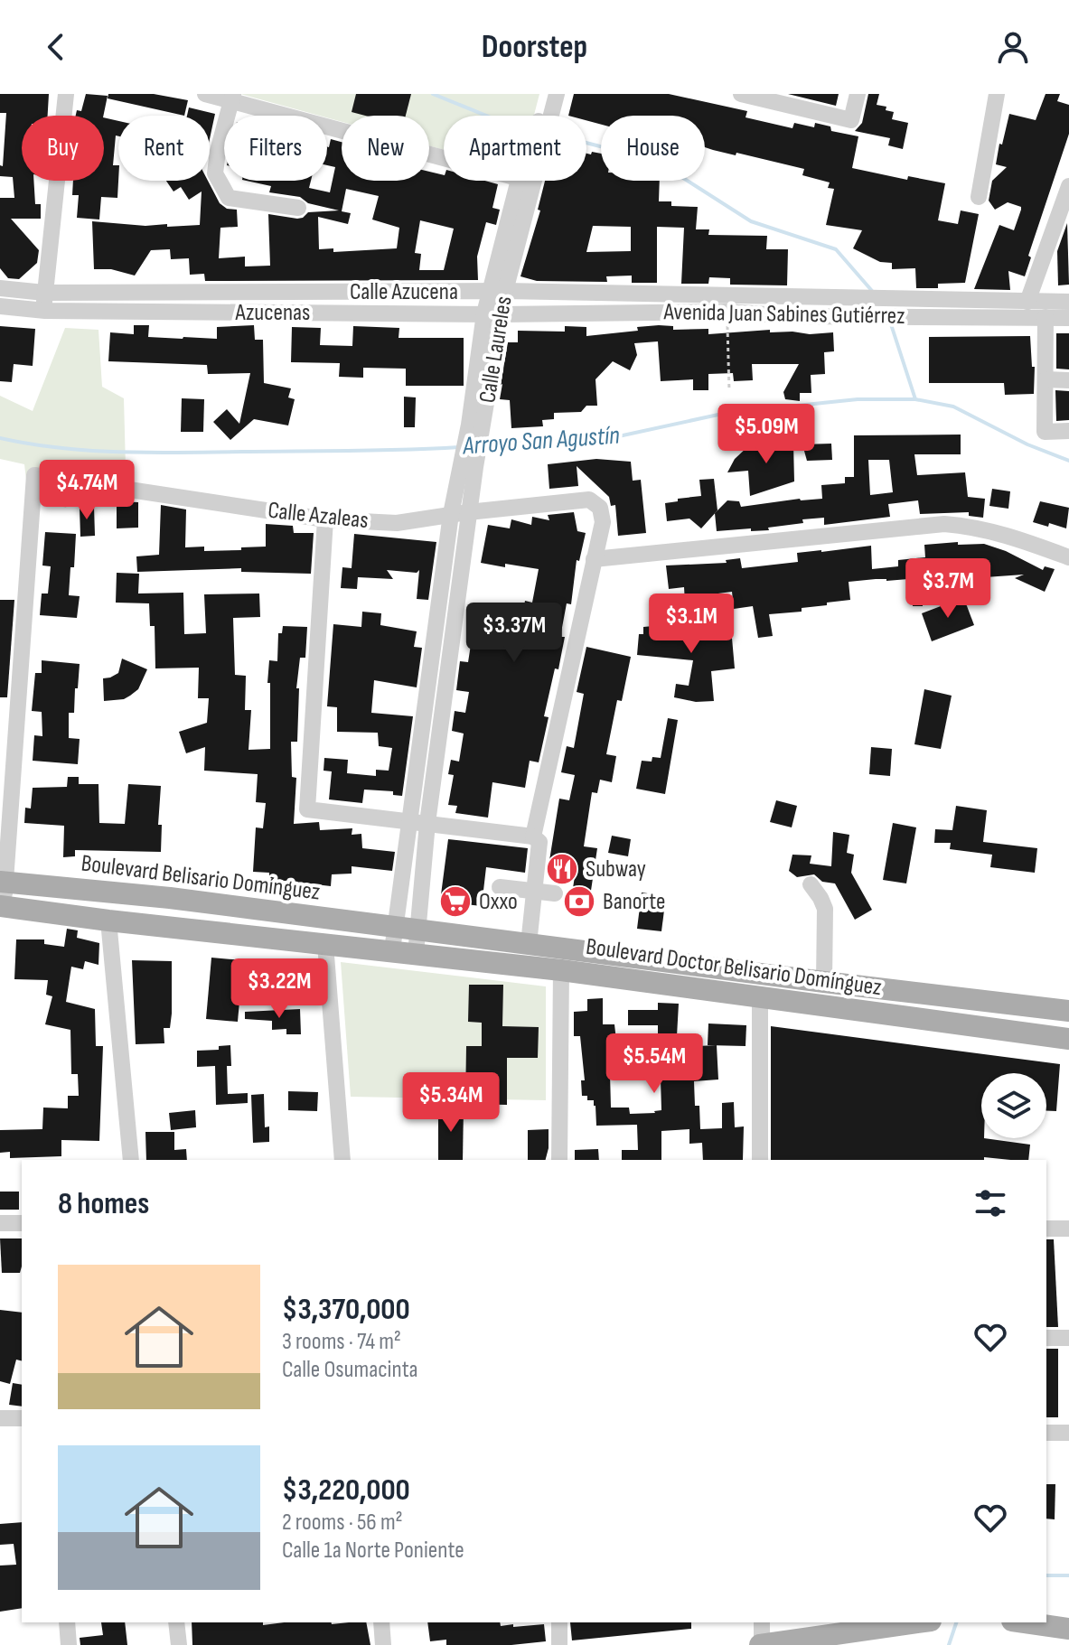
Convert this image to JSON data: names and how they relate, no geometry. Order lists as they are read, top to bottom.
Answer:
{
  "streets": {
    "main road": ["Boulevard Belisario Domínguez", "Boulevard Doctor Belisario Domínguez"],
    "street": [
      "Calle Azucena",
      "Azucenas",
      "Avenida Juan Sabines Gutiérrez",
      "Calle Laureles",
      "Calle Azaleas"
    ]
  },
  "crossings": [
    ["Calle Azucena", "Avenida Juan Sabines Gutiérrez"],
    ["Calle Azucena", "Calle Laureles"],
    ["Azucenas", "Avenida Juan Sabines Gutiérrez"],
    ["Azucenas", "Calle Laureles"],
    ["Avenida Juan Sabines Gutiérrez", "Calle Laureles"],
    ["Calle Laureles", "Calle Azaleas"],
    ["Calle Laureles", "Boulevard Belisario Domínguez"],
    ["Calle Laureles", "Boulevard Doctor Belisario Domínguez"],
    ["Calle Azaleas", "Boulevard Belisario Domínguez"],
    ["Boulevard Belisario Domínguez", "Boulevard Doctor Belisario Domínguez"]
  ],
  "water": ["Arroyo San Agustín"],
  "places": {
    "restaurant": ["Subway"],
    "supermarket": ["Oxxo"],
    "bank": ["Banorte"]
  },
  "page": {
    "header": "Doorstep",
    "chip": [
      "Buy",
      "Rent",
      "Filters",
      "New",
      "Apartment",
      "House"
    ],
    "price": [
      "$5.09M",
      "$4.74M",
      "$3.7M",
      "$3.1M",
      "$3.37M",
      "$3.22M",
      "$5.54M",
      "$5.34M"
    ],
    "heading": "8 homes",
    "list": [
      {
        "name": "$3,370,000",
        "note": "3 rooms · 74 m² · Calle Osumacinta"
      },
      {
        "name": "$3,220,000",
        "note": "2 rooms · 56 m² · Calle 1a Norte Poniente"
      }
    ]
  }
}
